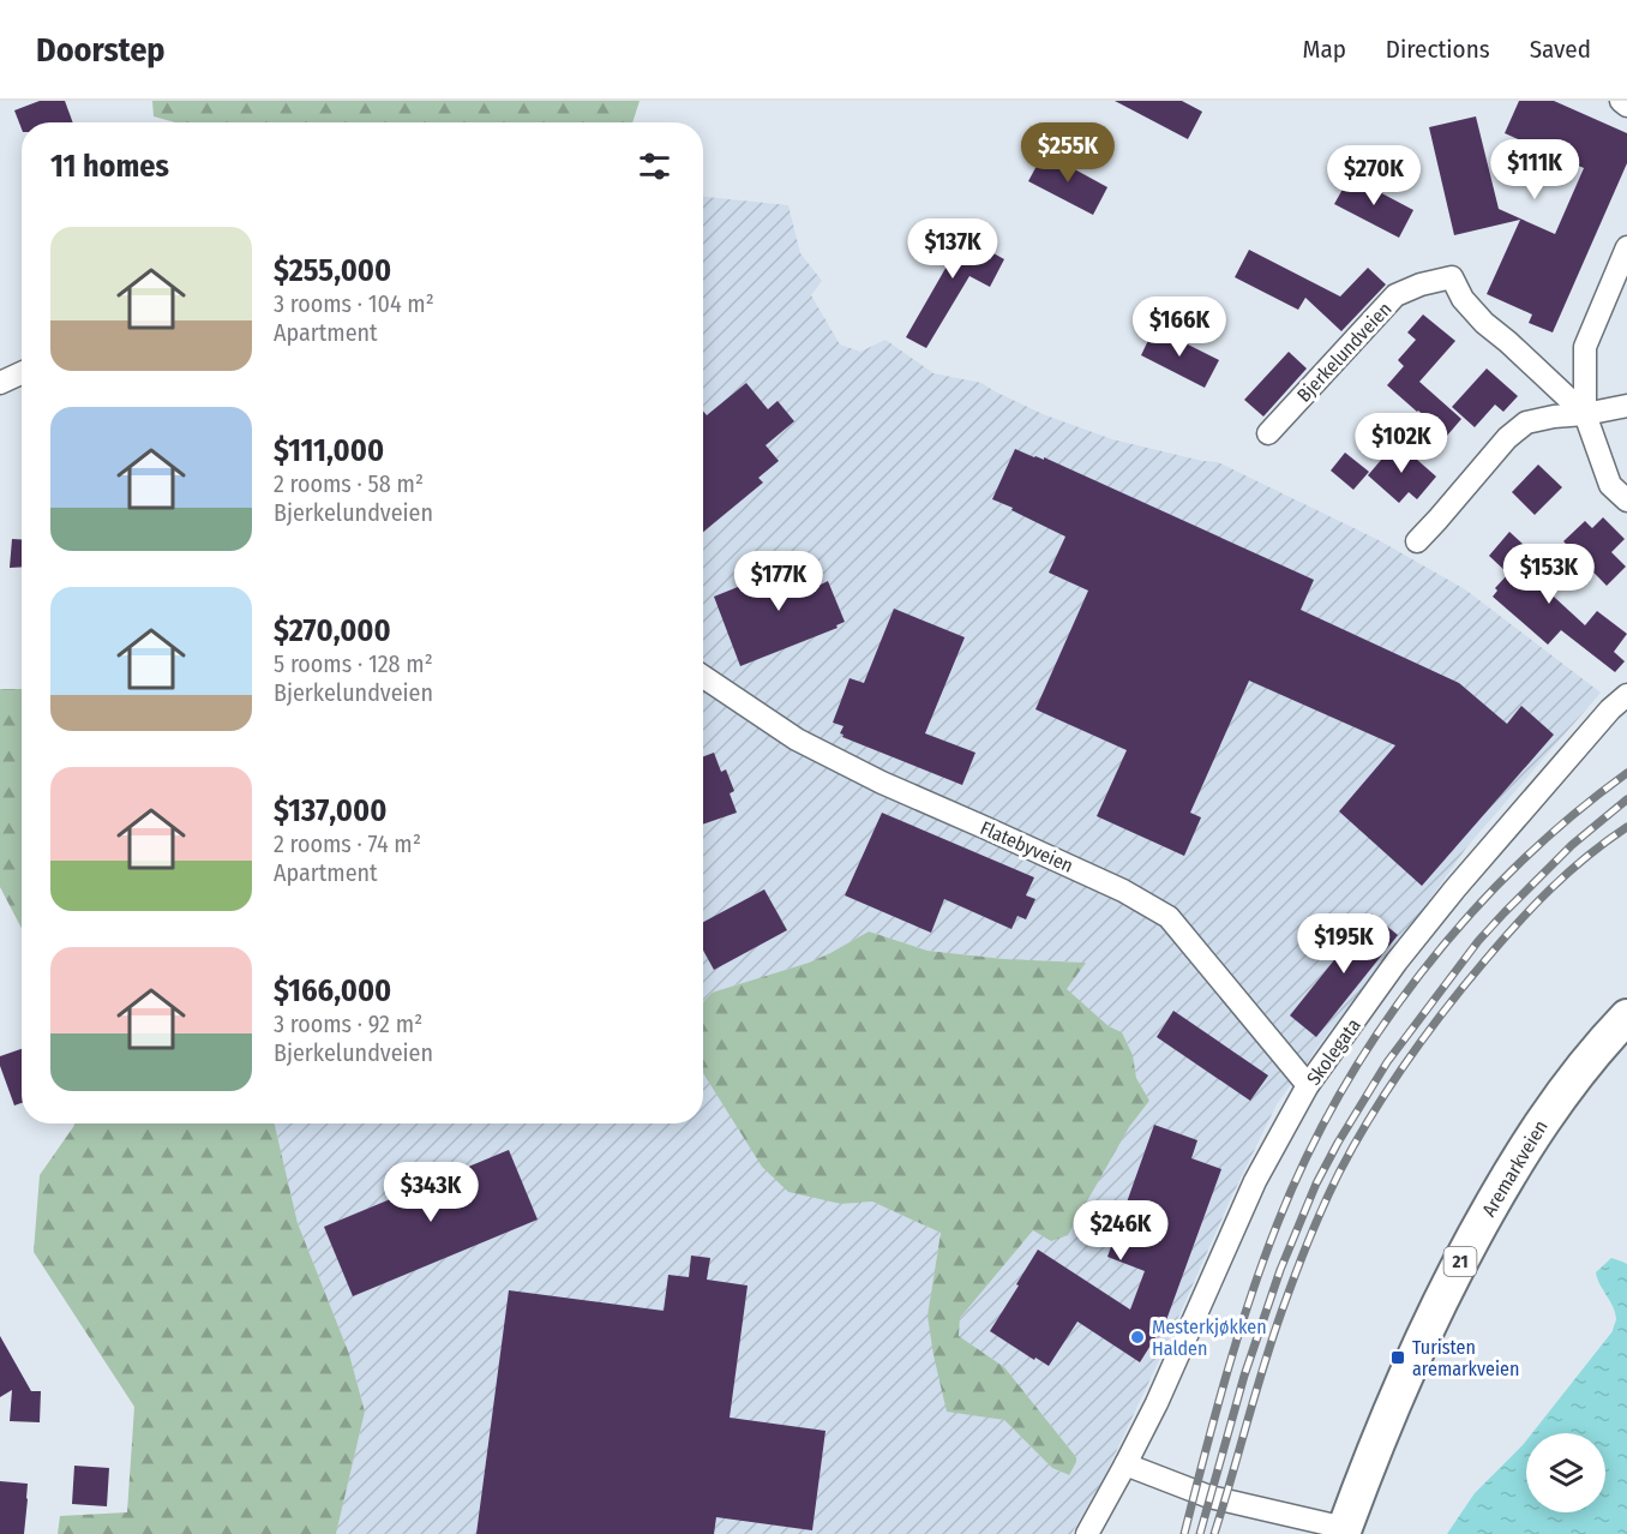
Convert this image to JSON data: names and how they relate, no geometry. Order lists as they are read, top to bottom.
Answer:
{
  "streets": {
    "main road": ["Aremarkveien", "21"],
    "street": ["Bjerkelundveien", "Flatebyveien", "Skolegata"]
  },
  "crossings": [
    ["Flatebyveien", "Skolegata"]
  ],
  "places": {
    "other": ["Mesterkjøkken Halden"],
    "transit": ["Turisten aremarkveien"]
  },
  "page": {
    "header": "Doorstep",
    "nav": ["Map", "Directions", "Saved"],
    "price": [
      "$255K",
      "$111K",
      "$270K",
      "$137K",
      "$166K",
      "$102K",
      "$153K",
      "$177K",
      "$195K",
      "$343K",
      "$246K"
    ],
    "heading": "11 homes",
    "list": [
      {
        "name": "$255,000",
        "note": "3 rooms · 104 m² · Apartment"
      },
      {
        "name": "$111,000",
        "note": "2 rooms · 58 m² · Bjerkelundveien"
      },
      {
        "name": "$270,000",
        "note": "5 rooms · 128 m² · Bjerkelundveien"
      },
      {
        "name": "$137,000",
        "note": "2 rooms · 74 m² · Apartment"
      },
      {
        "name": "$166,000",
        "note": "3 rooms · 92 m² · Bjerkelundveien"
      }
    ]
  }
}
